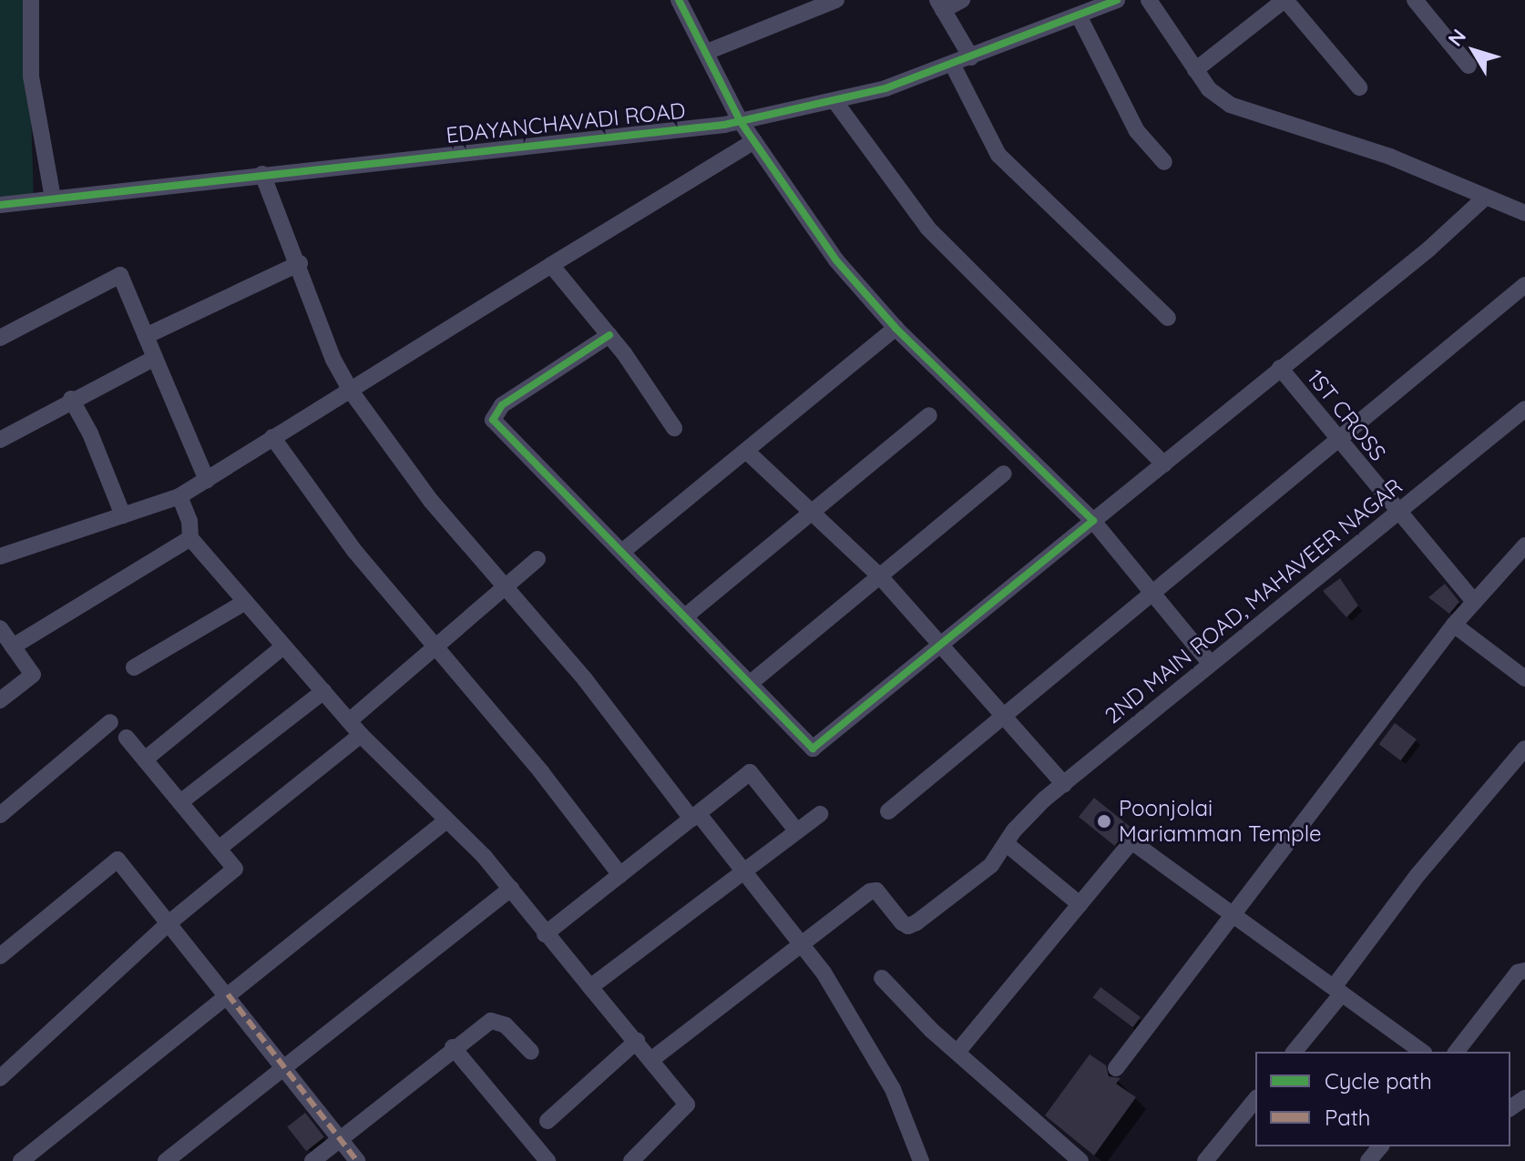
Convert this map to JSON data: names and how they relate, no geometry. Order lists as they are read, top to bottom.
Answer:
{
  "streets": {
    "street": ["EDAYANCHAVADI ROAD", "1ST CROSS", "2ND MAIN ROAD, MAHAVEER NAGAR"]
  },
  "crossings": [
    ["1ST CROSS", "2ND MAIN ROAD, MAHAVEER NAGAR"]
  ],
  "places": ["Poonjolai Mariamman Temple"],
  "legend": ["Cycle path", "Path"],
  "north": "top left"
}
